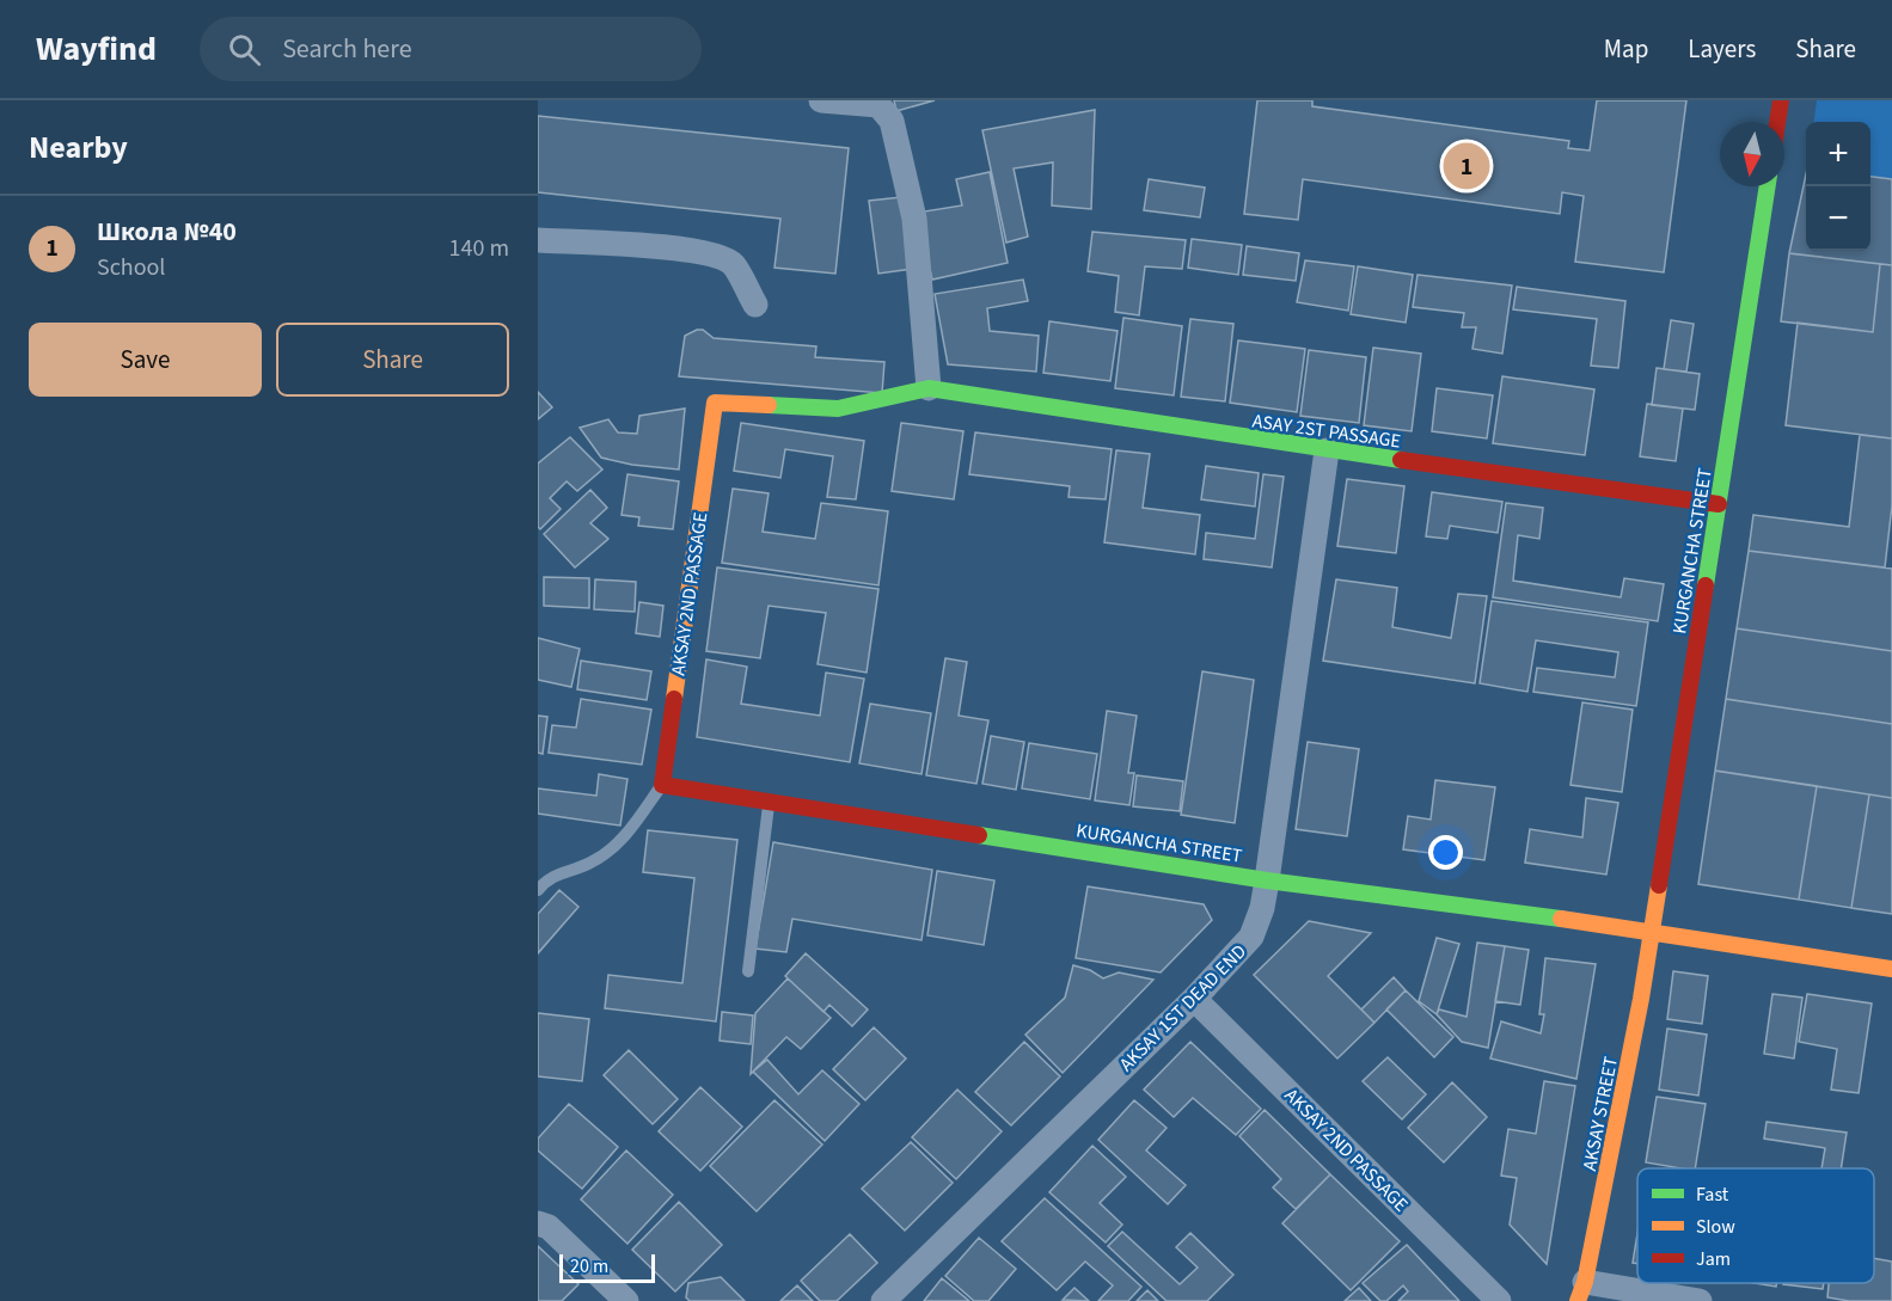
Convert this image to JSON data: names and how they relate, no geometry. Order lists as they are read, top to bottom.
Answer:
{
  "streets": {
    "street": [
      "ASAY 2ST PASSAGE",
      "KURGANCHA STREET",
      "AKSAY 2ND PASSAGE",
      "AKSAY 1ST DEAD END",
      "AKSAY STREET"
    ]
  },
  "crossings": [
    ["ASAY 2ST PASSAGE", "KURGANCHA STREET"],
    ["ASAY 2ST PASSAGE", "AKSAY 1ST DEAD END"],
    ["KURGANCHA STREET", "AKSAY 1ST DEAD END"],
    ["KURGANCHA STREET", "AKSAY STREET"],
    ["AKSAY 2ND PASSAGE", "AKSAY 1ST DEAD END"]
  ],
  "legend": ["Fast", "Slow", "Jam"],
  "scale_bar": "20 m",
  "north": "bottom",
  "page": {
    "header": "Wayfind",
    "search": "Search here",
    "nav": ["Map", "Layers", "Share"],
    "heading": "Nearby",
    "map_buttons": ["+", "−"],
    "pins": "1",
    "list": [
      {
        "mark": "1",
        "name": "Школа №40",
        "note": "School",
        "value": "140 m"
      }
    ],
    "buttons": ["Save", "Share"],
    "scale": "20 m"
  }
}
